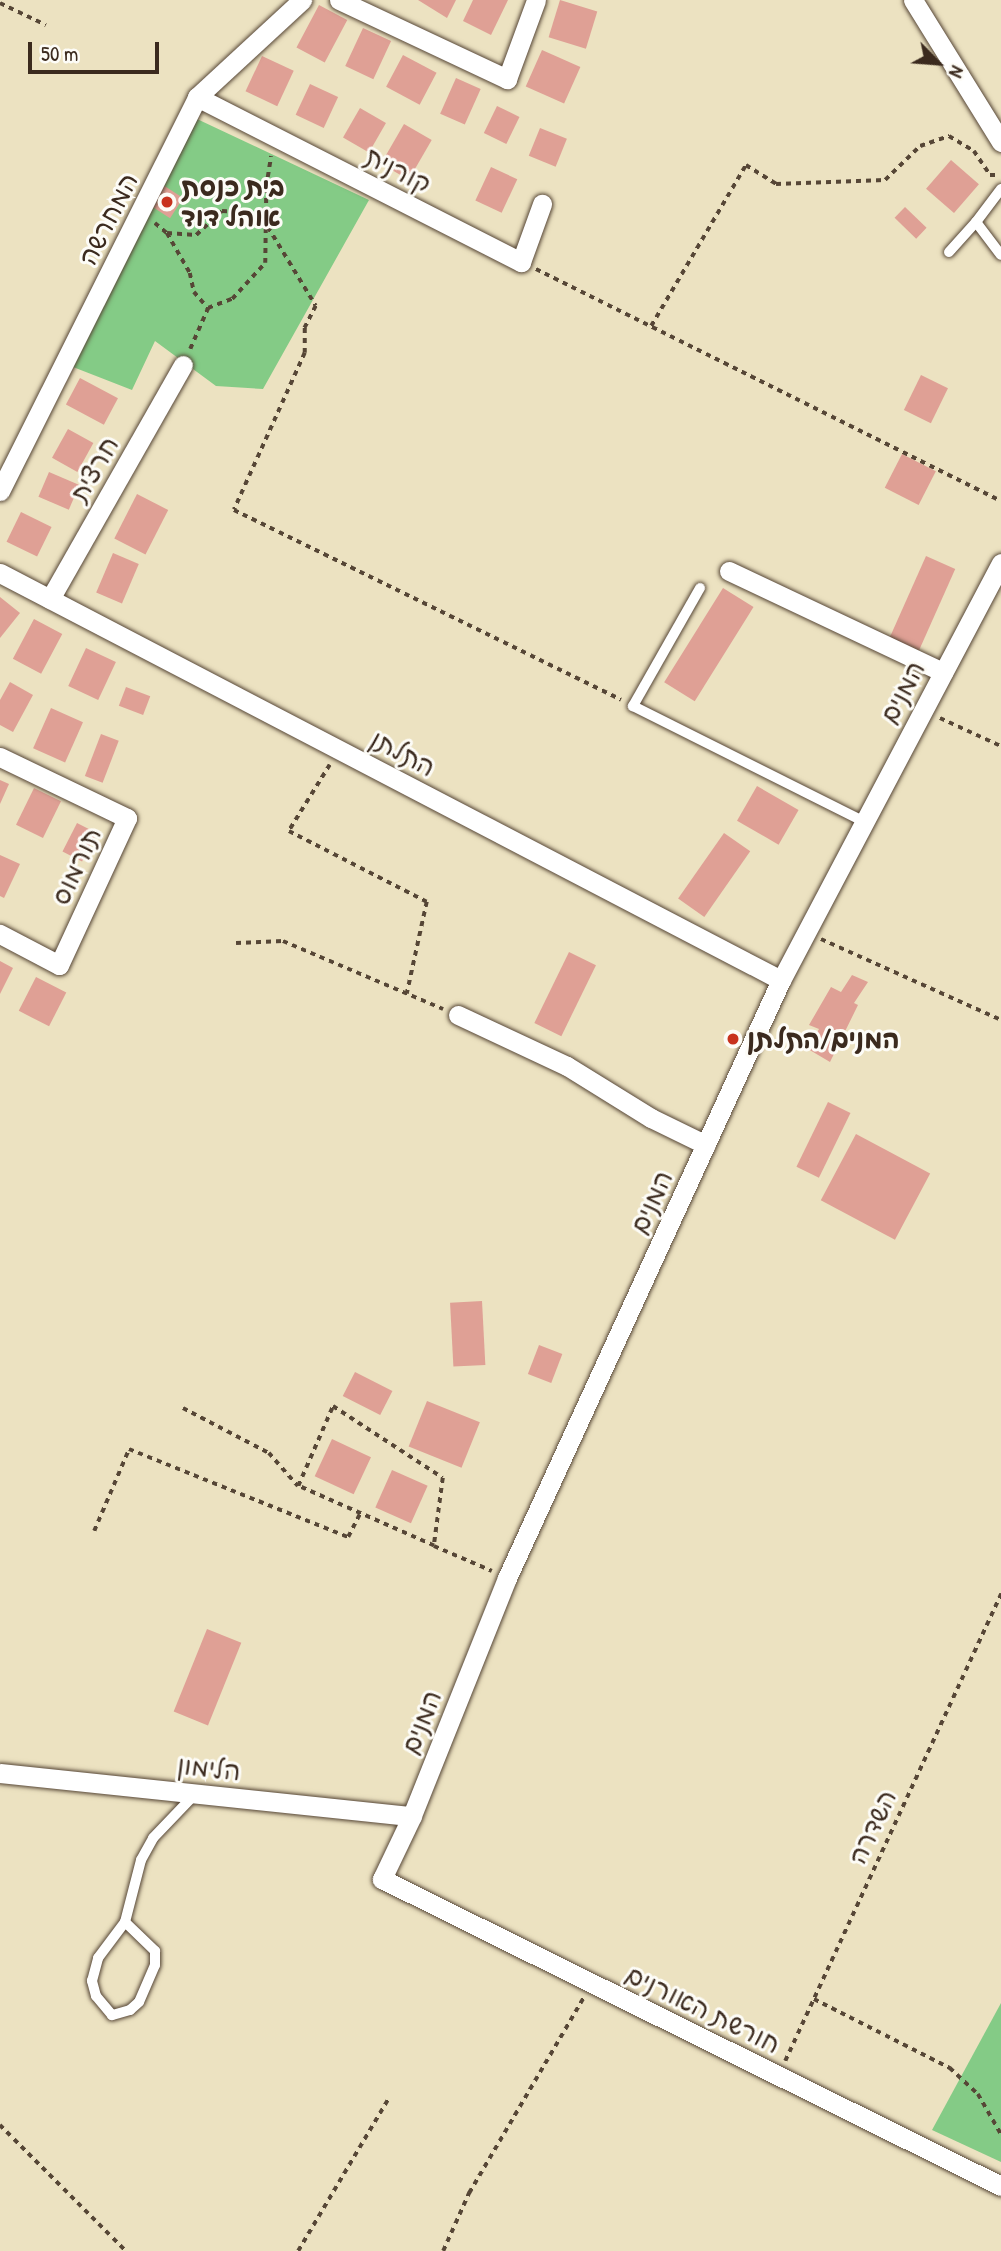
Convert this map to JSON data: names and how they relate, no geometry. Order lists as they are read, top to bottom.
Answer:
{
  "streets": {
    "street": [
      "קורנית",
      "המחרשה",
      "חרצית",
      "המנים",
      "התלתן",
      "תורמוס",
      "הלימון",
      "חורשת האורנים"
    ],
    "path": ["השדרה"]
  },
  "crossings": [
    ["קורנית", "המחרשה"],
    ["חרצית", "התלתן"],
    ["המנים", "התלתן"],
    ["המנים", "הלימון"],
    ["המנים", "חורשת האורנים"],
    ["השדרה", "חורשת האורנים"]
  ],
  "places": ["בית כנסת אוהל דוד", "המנים/התלתן"],
  "scale_bar": "50 m",
  "north": "bottom right"
}
